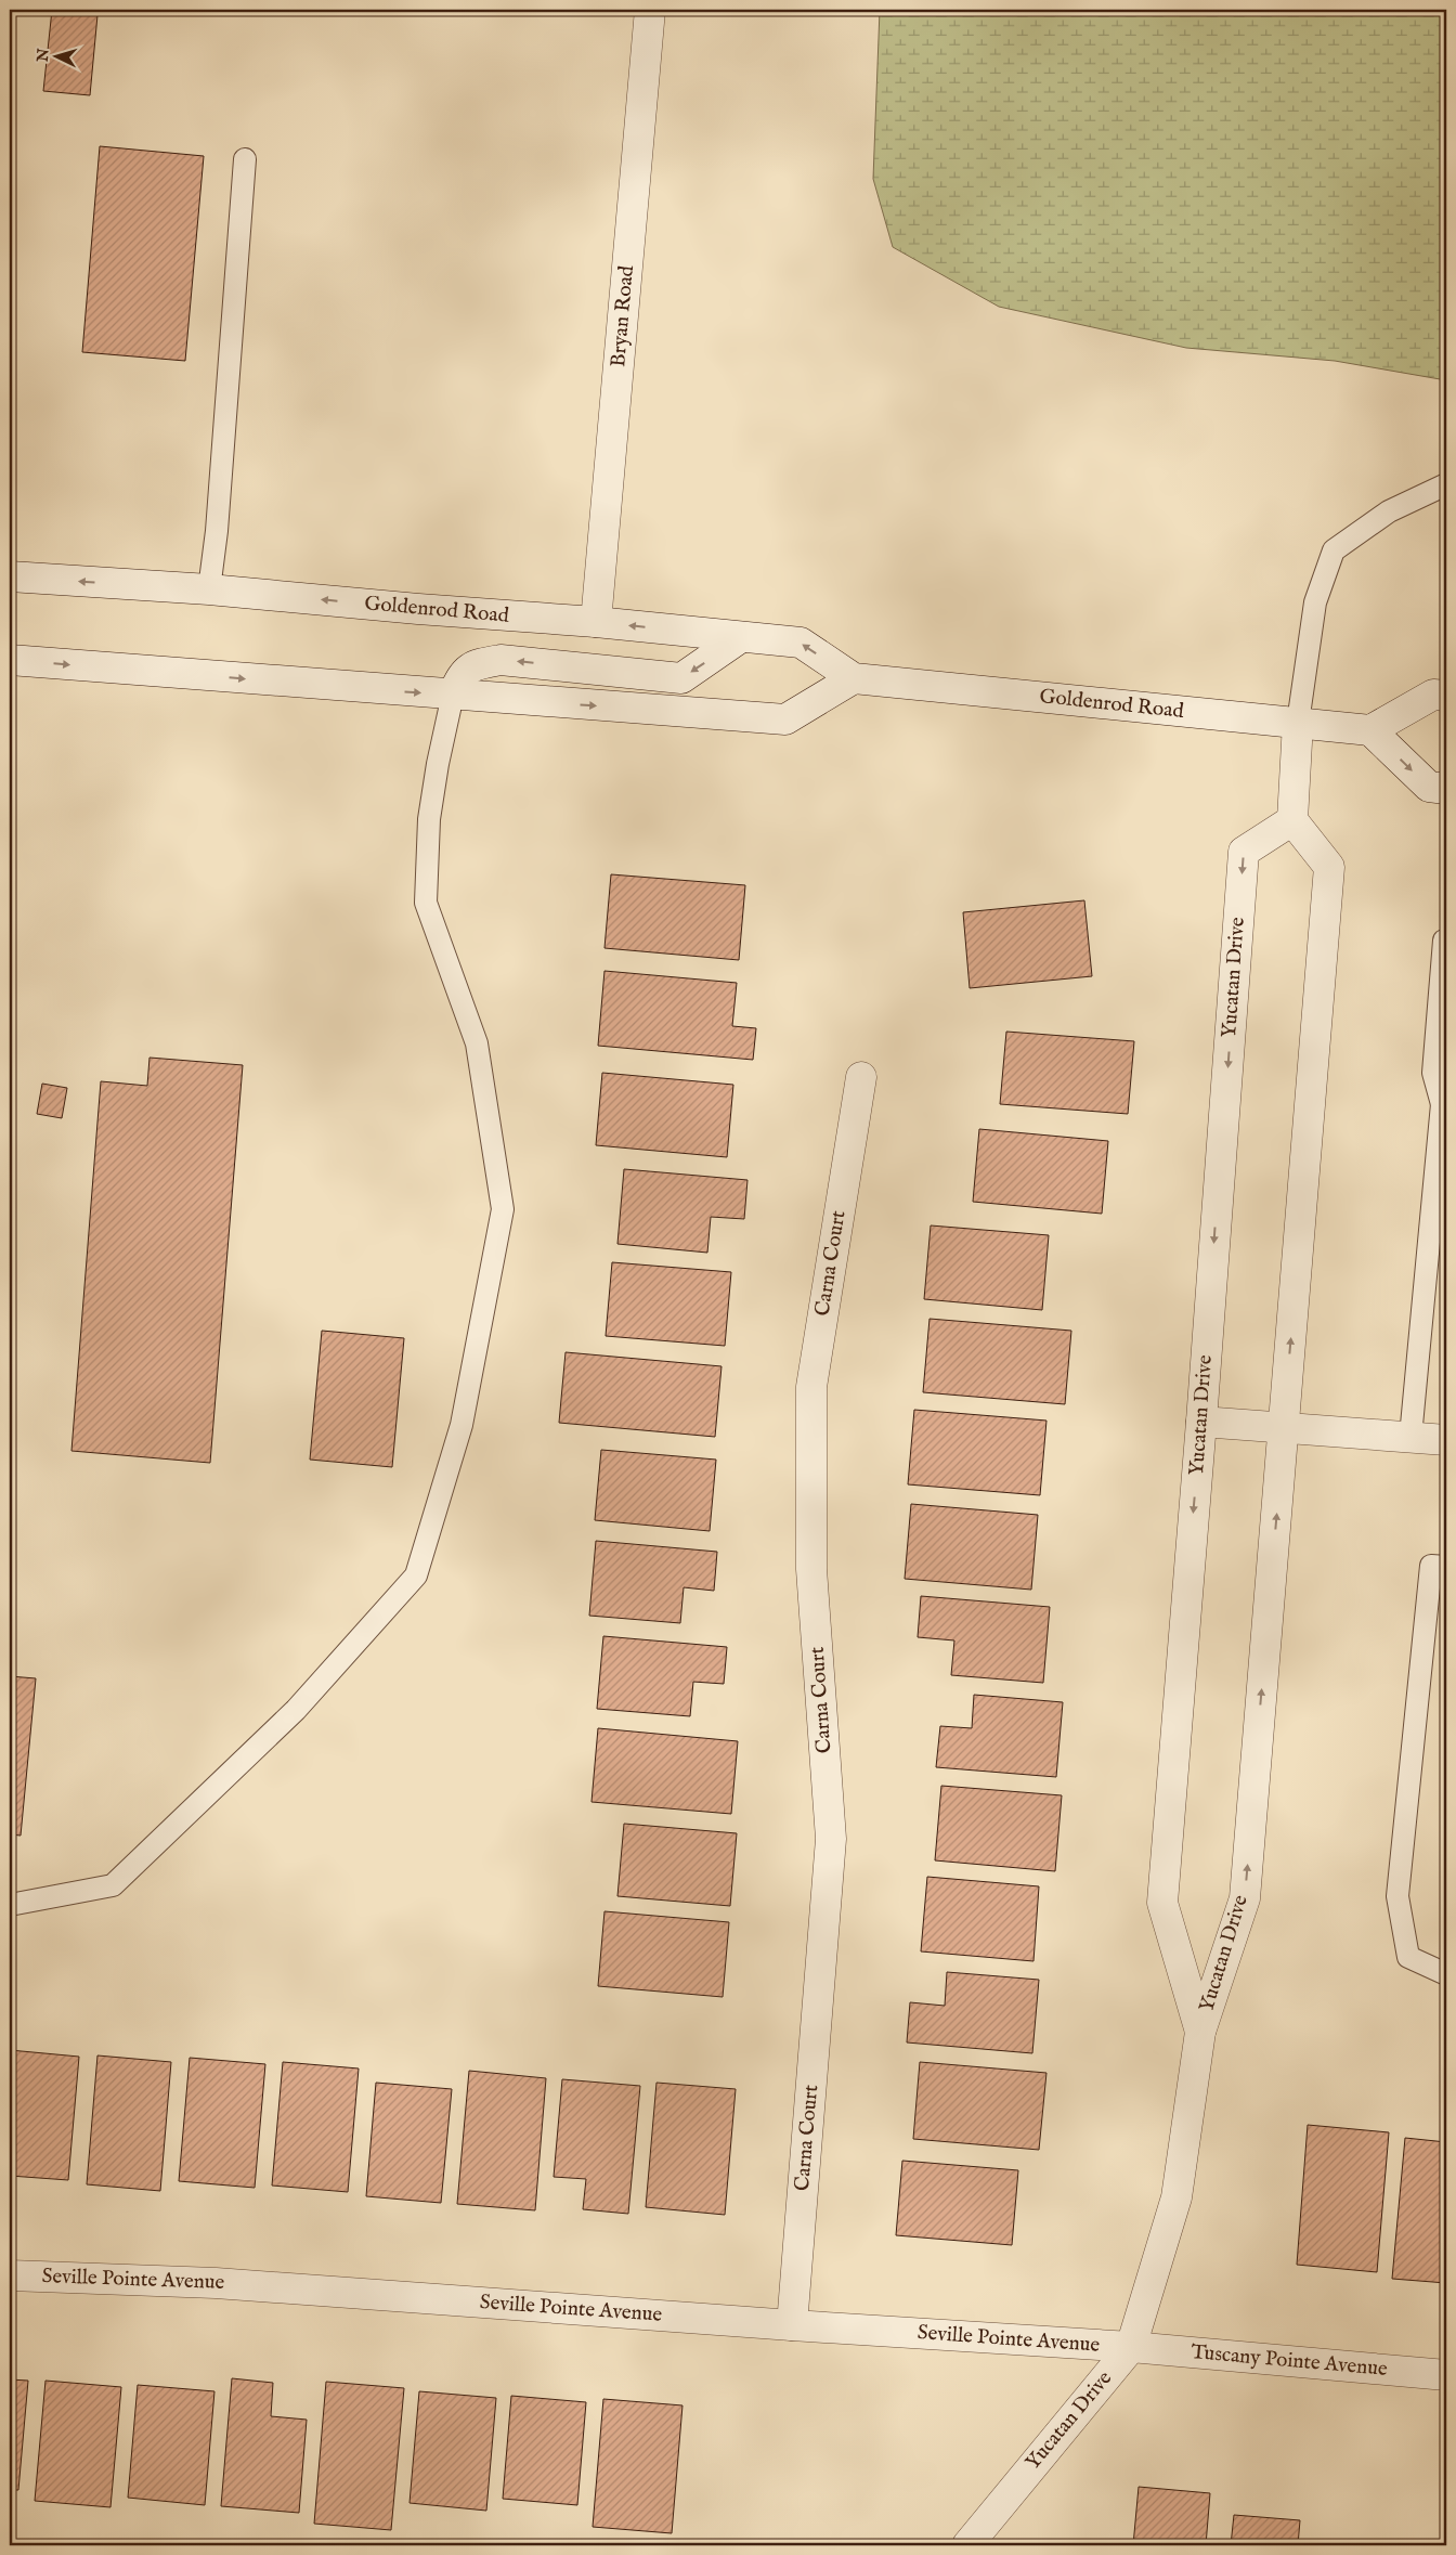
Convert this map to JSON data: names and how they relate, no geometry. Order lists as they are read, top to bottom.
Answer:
{
  "streets": {
    "street": [
      "Bryan Road",
      "Goldenrod Road",
      "Yucatan Drive",
      "Carna Court",
      "Seville Pointe Avenue",
      "Tuscany Pointe Avenue"
    ]
  },
  "crossings": [
    ["Bryan Road", "Goldenrod Road"],
    ["Yucatan Drive", "Seville Pointe Avenue"],
    ["Yucatan Drive", "Tuscany Pointe Avenue"],
    ["Carna Court", "Seville Pointe Avenue"],
    ["Seville Pointe Avenue", "Tuscany Pointe Avenue"]
  ],
  "north": "left"
}
